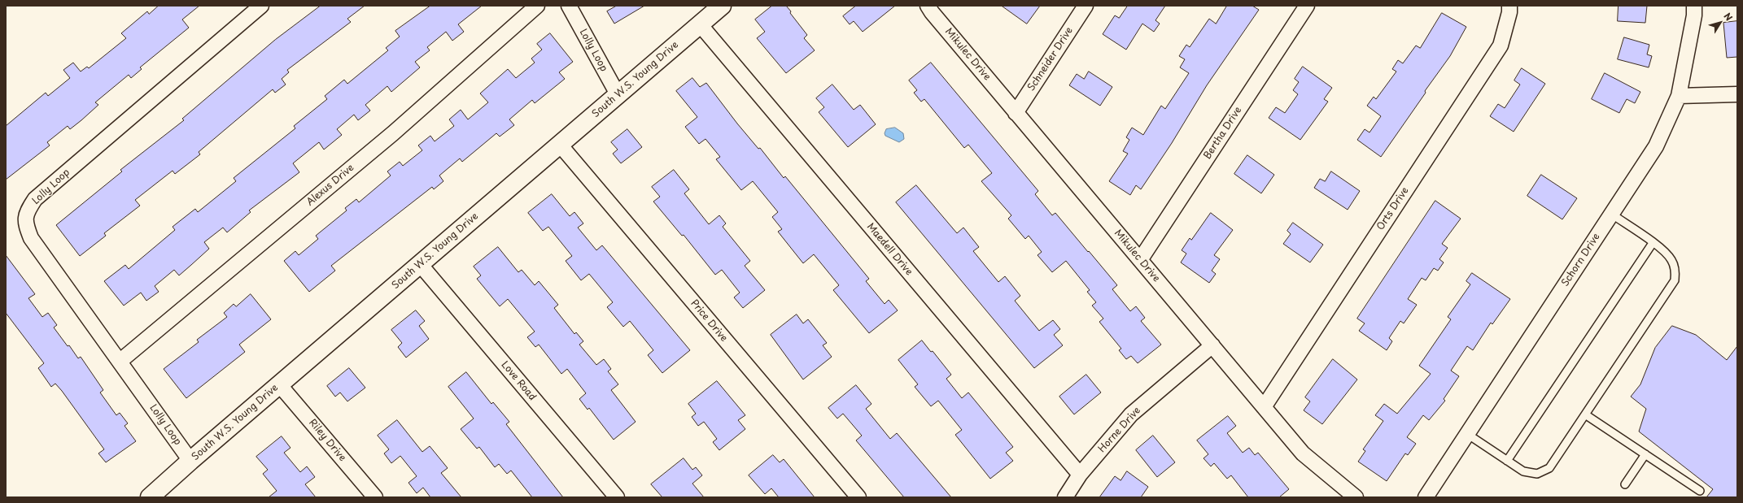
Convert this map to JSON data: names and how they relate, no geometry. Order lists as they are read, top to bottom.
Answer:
{
  "streets": {
    "main road": ["South W.S. Young Drive"],
    "street": [
      "Lolly Loop",
      "Mikulec Drive",
      "Schneider Drive",
      "Bertha Drive",
      "Alexus Drive",
      "Orts Drive",
      "Maedell Drive",
      "Schorn Drive",
      "Price Drive",
      "Love Road",
      "Horne Drive",
      "Riley Drive"
    ]
  },
  "crossings": [
    ["Lolly Loop", "South W.S. Young Drive"],
    ["Lolly Loop", "Alexus Drive"],
    ["Mikulec Drive", "Schneider Drive"],
    ["Mikulec Drive", "Bertha Drive"],
    ["Mikulec Drive", "Orts Drive"],
    ["Mikulec Drive", "Horne Drive"],
    ["South W.S. Young Drive", "Maedell Drive"],
    ["South W.S. Young Drive", "Price Drive"],
    ["South W.S. Young Drive", "Love Road"],
    ["South W.S. Young Drive", "Riley Drive"],
    ["Maedell Drive", "Horne Drive"]
  ],
  "north": "top right"
}
